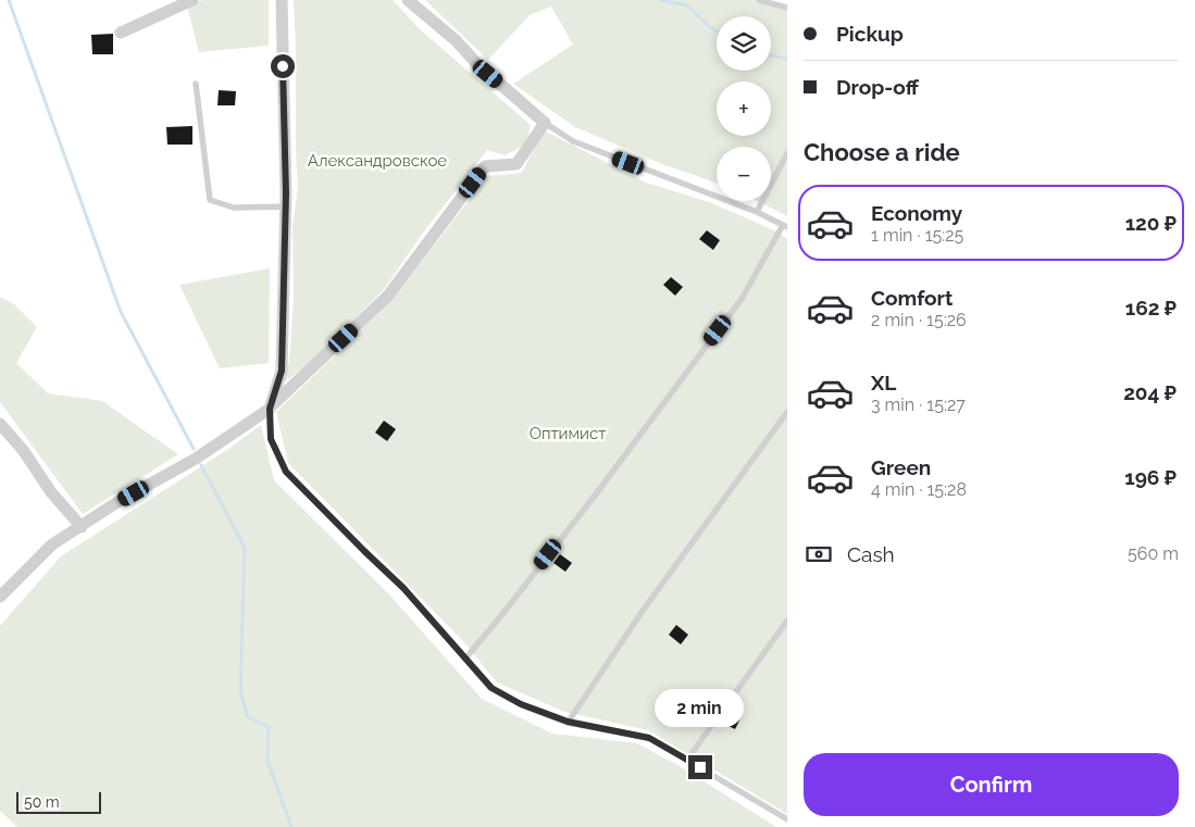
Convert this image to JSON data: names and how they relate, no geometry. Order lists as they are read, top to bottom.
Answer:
{
  "parks": ["Александровское", "Оптимист"],
  "scale_bar": "50 m",
  "page": {
    "banner": ["Pickup", "Drop-off"],
    "map_buttons": ["+", "−"],
    "heading": "Choose a ride",
    "list": [
      {
        "name": "Economy",
        "note": "1 min · 15:25",
        "value": "120 ₽"
      },
      {
        "name": "Comfort",
        "note": "2 min · 15:26",
        "value": "162 ₽"
      },
      {
        "name": "XL",
        "note": "3 min · 15:27",
        "value": "204 ₽"
      },
      {
        "name": "Green",
        "note": "4 min · 15:28",
        "value": "196 ₽"
      }
    ],
    "pay": ["Cash", "560 m"],
    "bubble": "2 min",
    "buttons": "Confirm",
    "scale": "50 m"
  }
}
